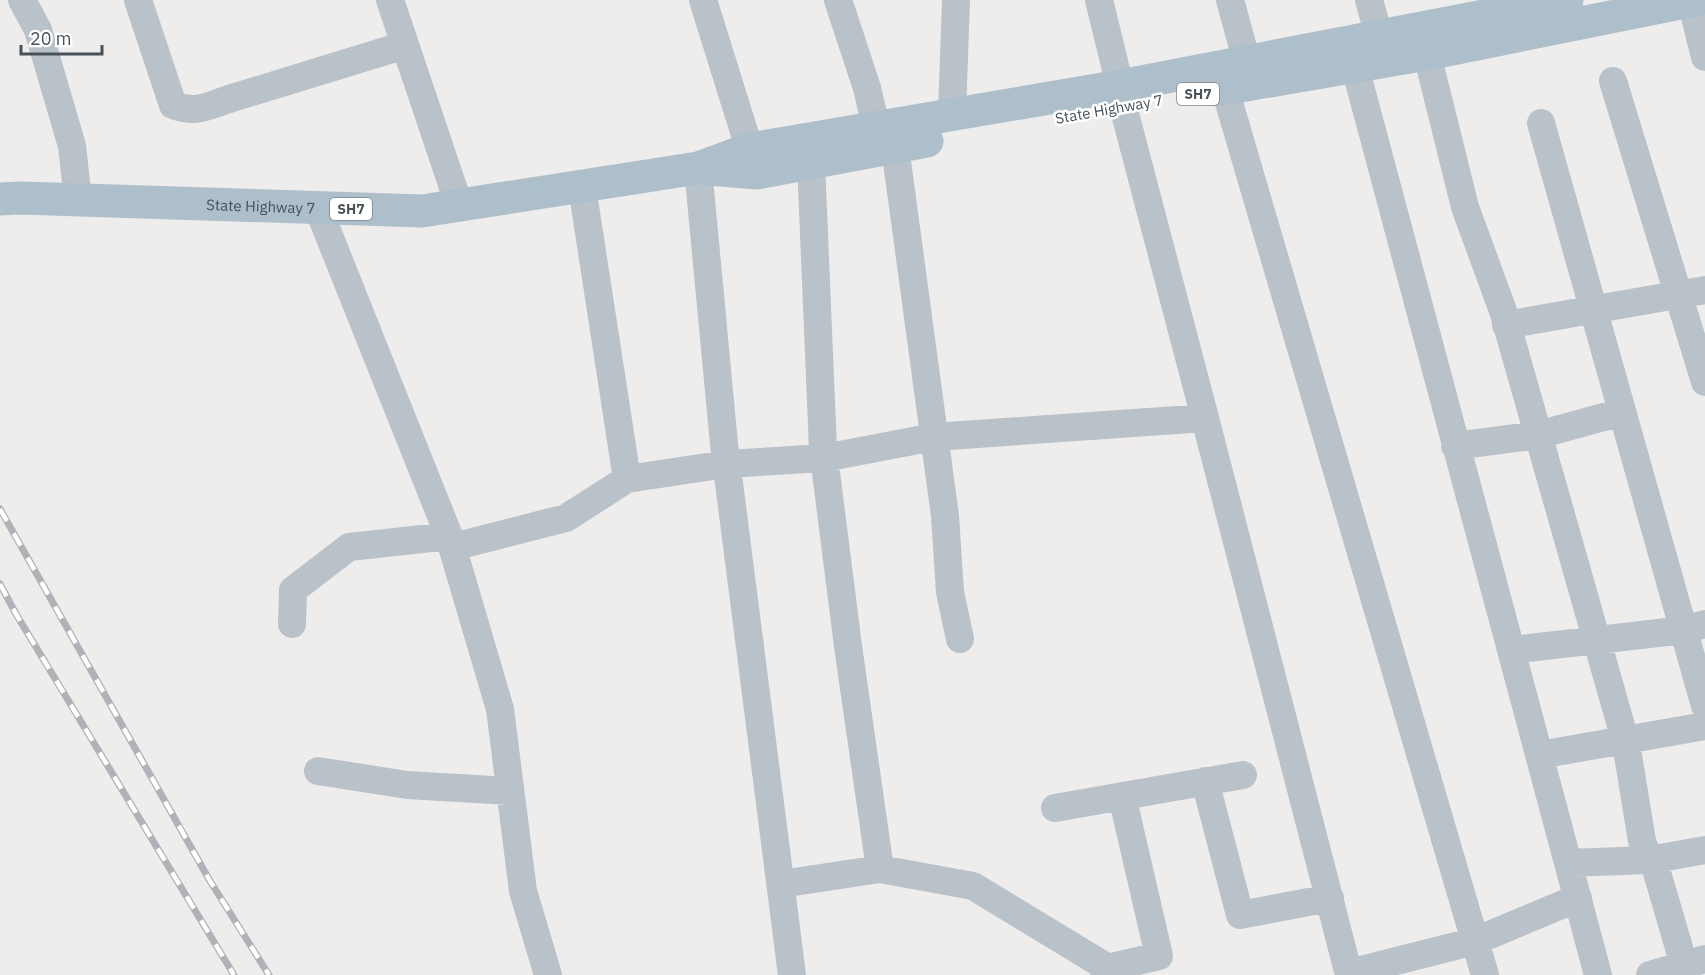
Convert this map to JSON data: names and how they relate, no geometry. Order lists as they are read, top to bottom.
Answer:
{
  "streets": {
    "main road": ["SH7", "State Highway 7"]
  },
  "scale_bar": "20 m"
}
